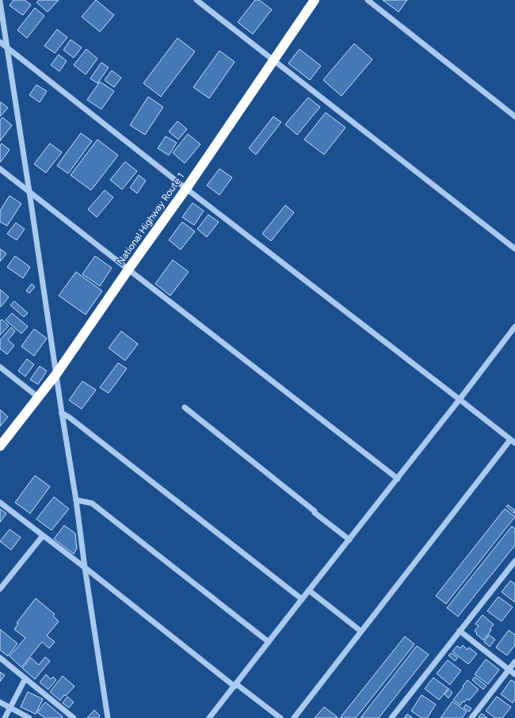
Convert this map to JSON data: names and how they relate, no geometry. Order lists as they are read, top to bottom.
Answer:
{
  "streets": {
    "highway": ["National Highway Route 1"]
  }
}
